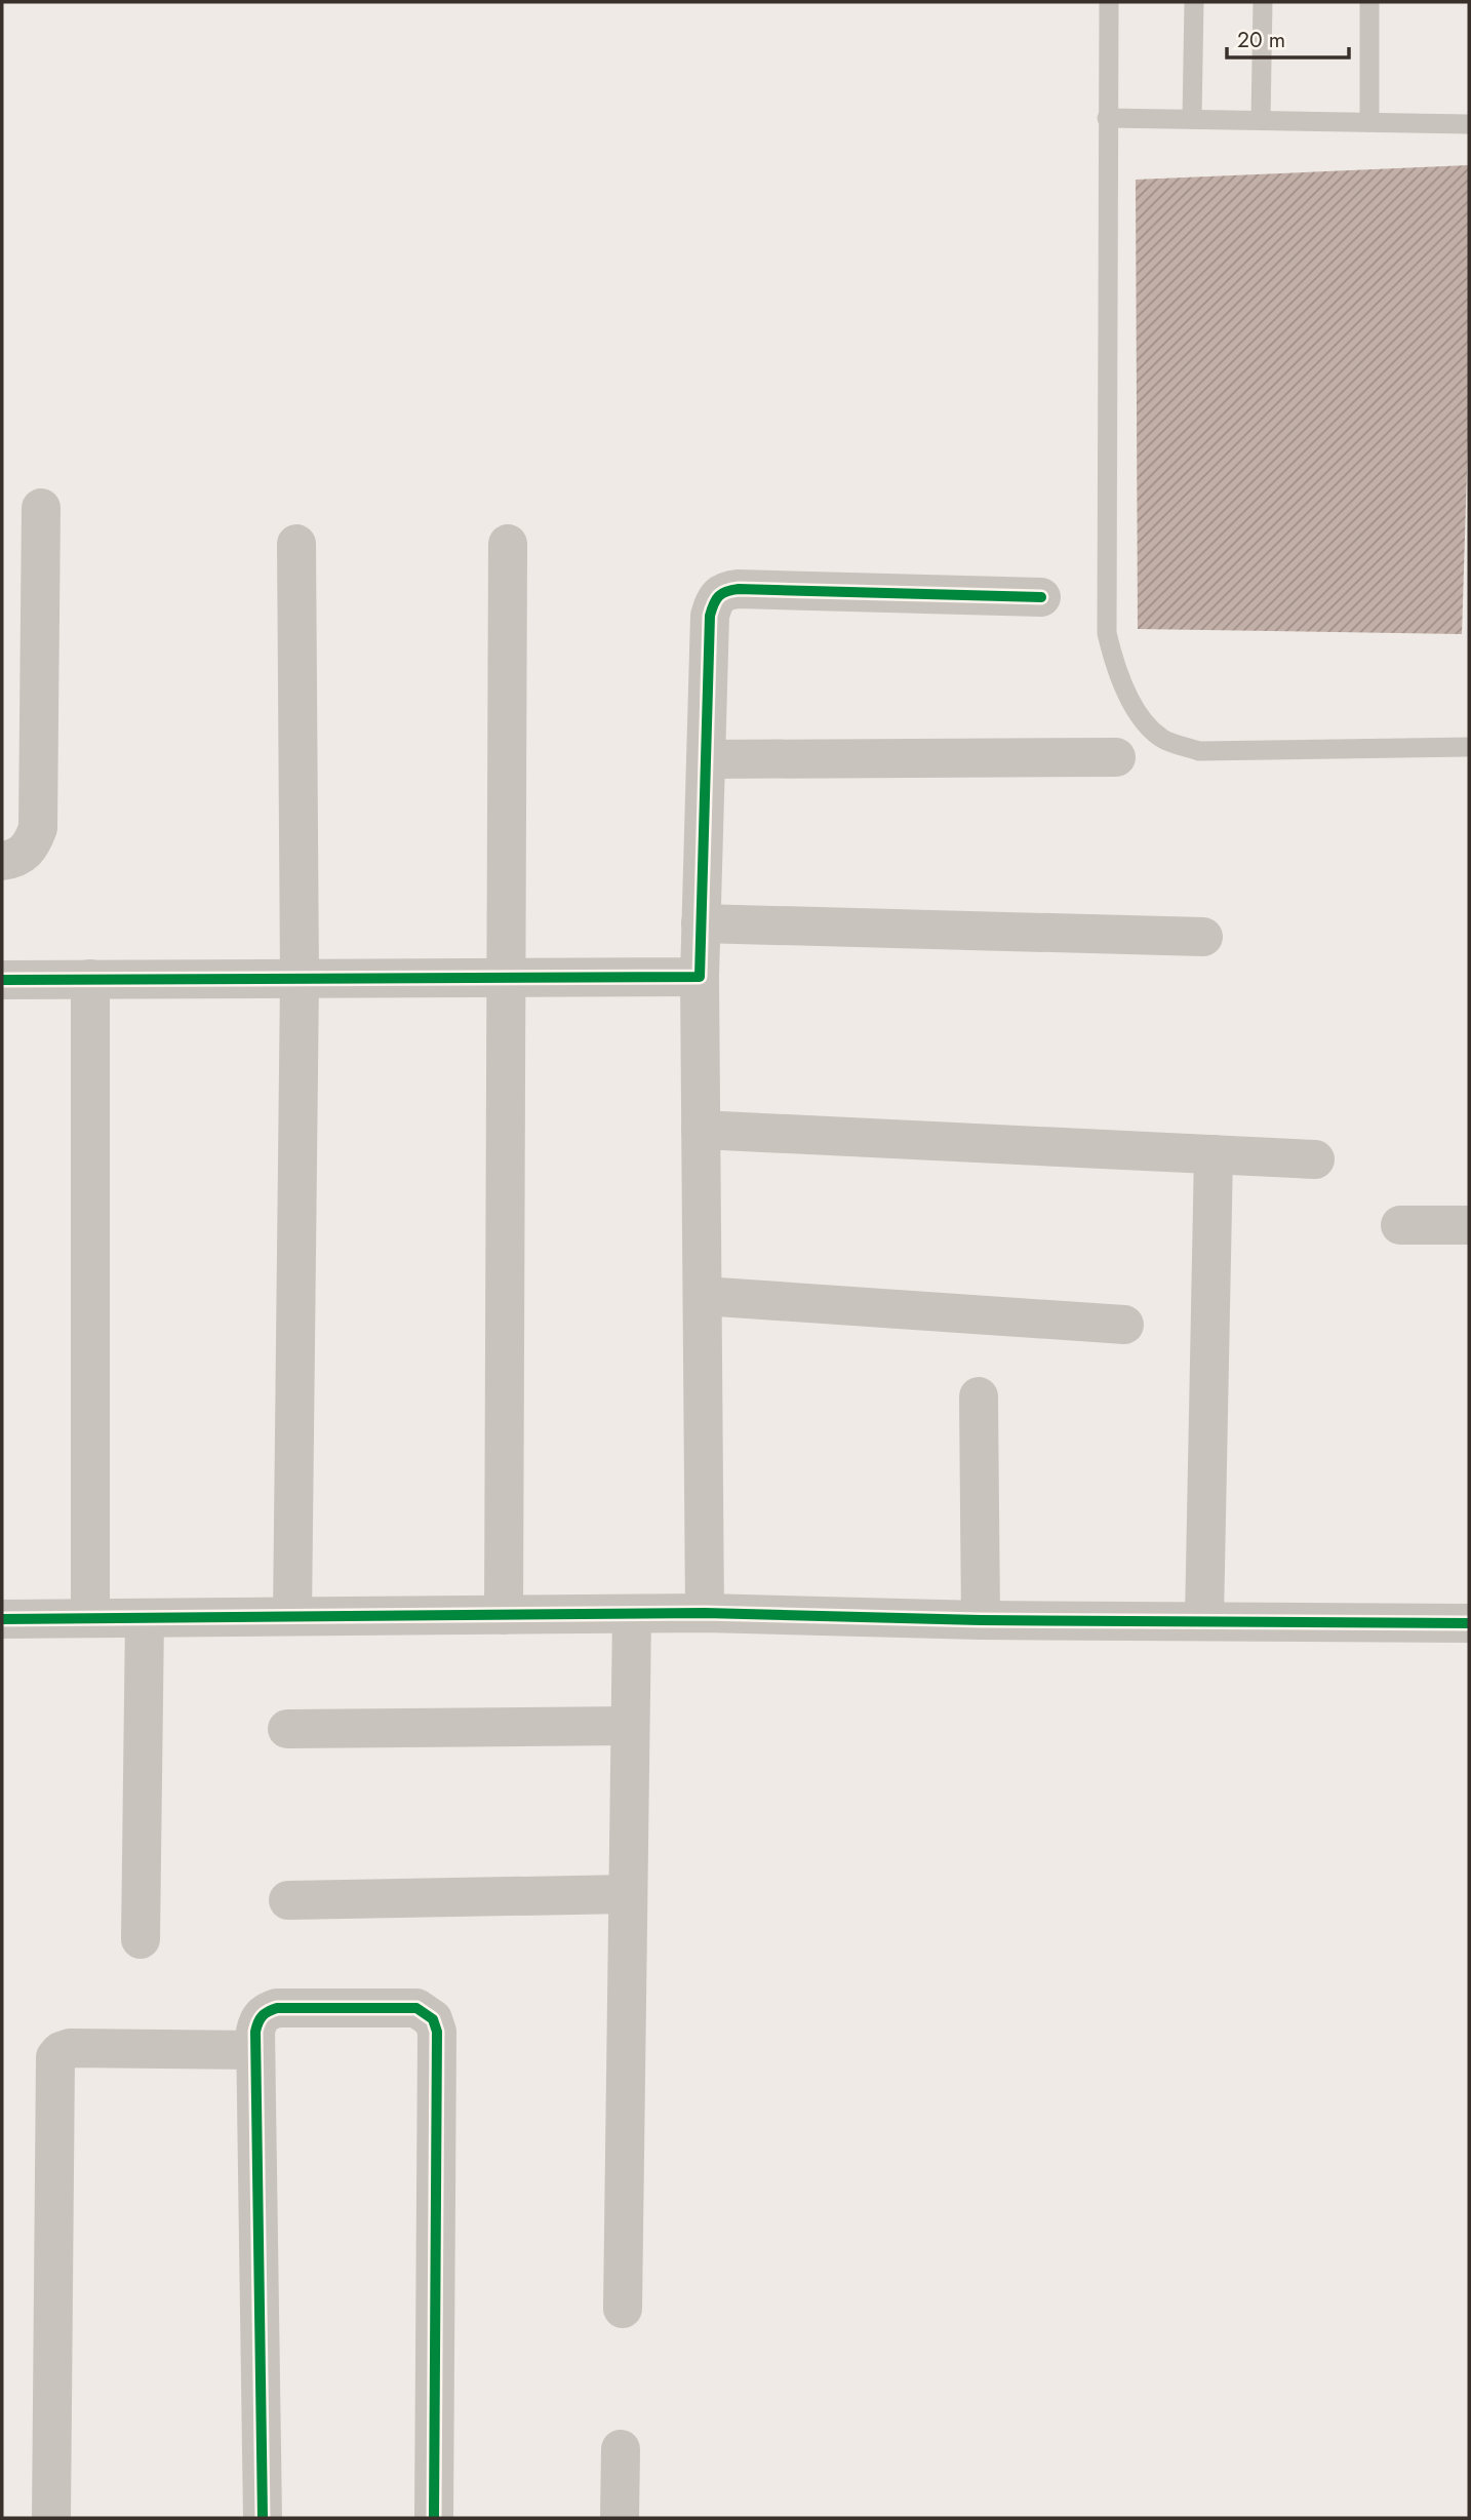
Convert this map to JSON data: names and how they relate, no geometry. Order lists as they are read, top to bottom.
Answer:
{
  "scale_bar": "20 m"
}
